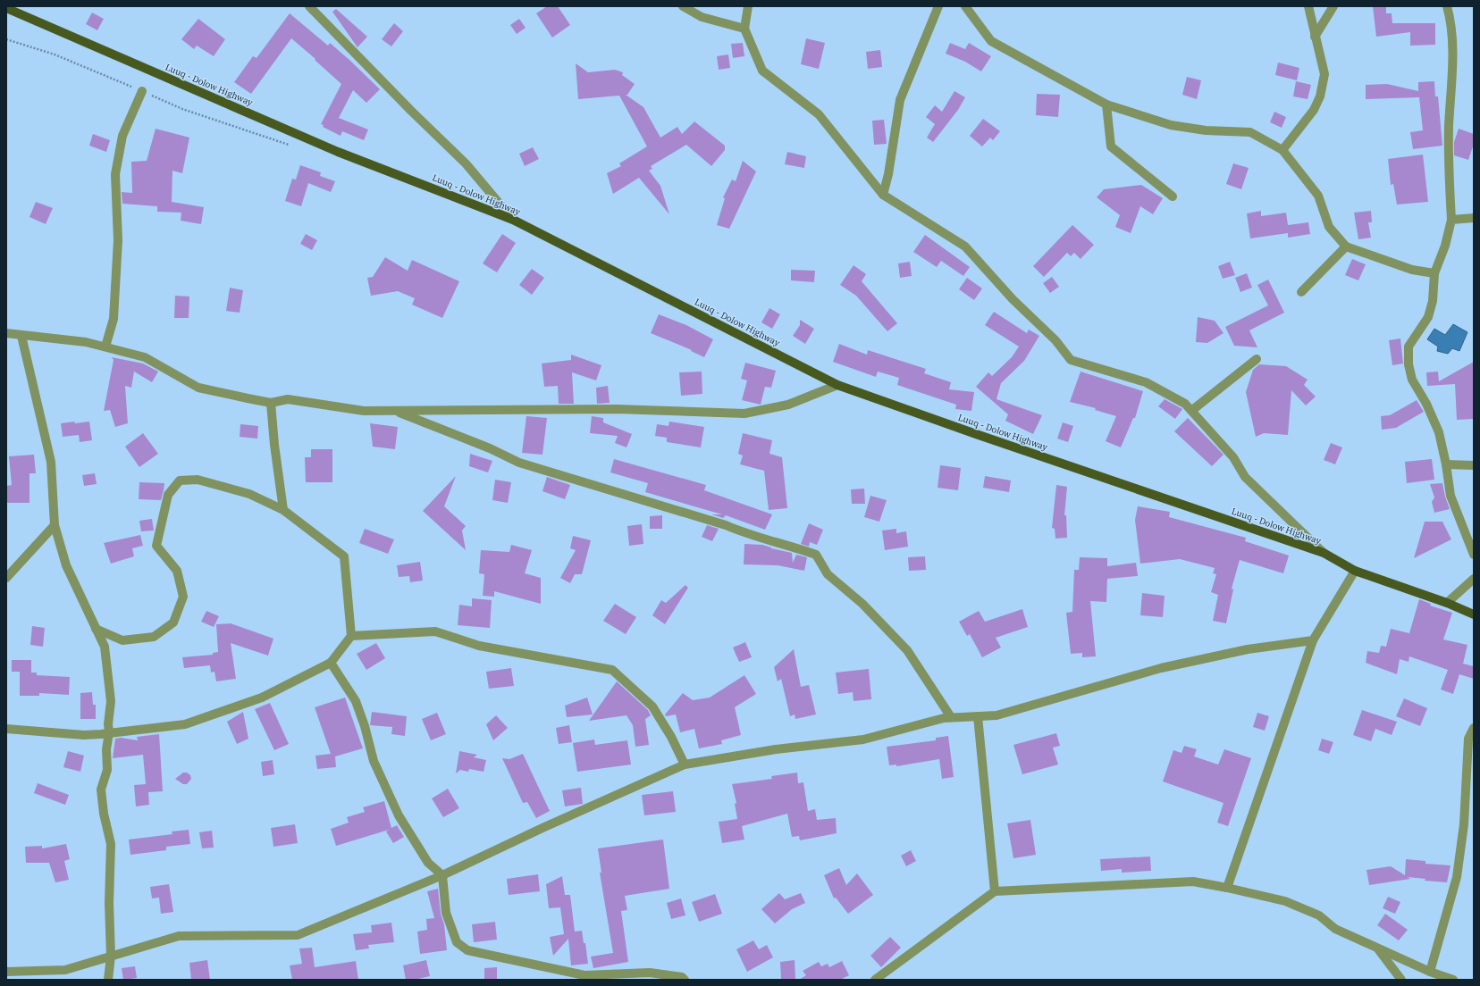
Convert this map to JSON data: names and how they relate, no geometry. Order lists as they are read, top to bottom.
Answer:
{
  "streets": {
    "main road": ["Luuq - Dolow Highway"]
  }
}
